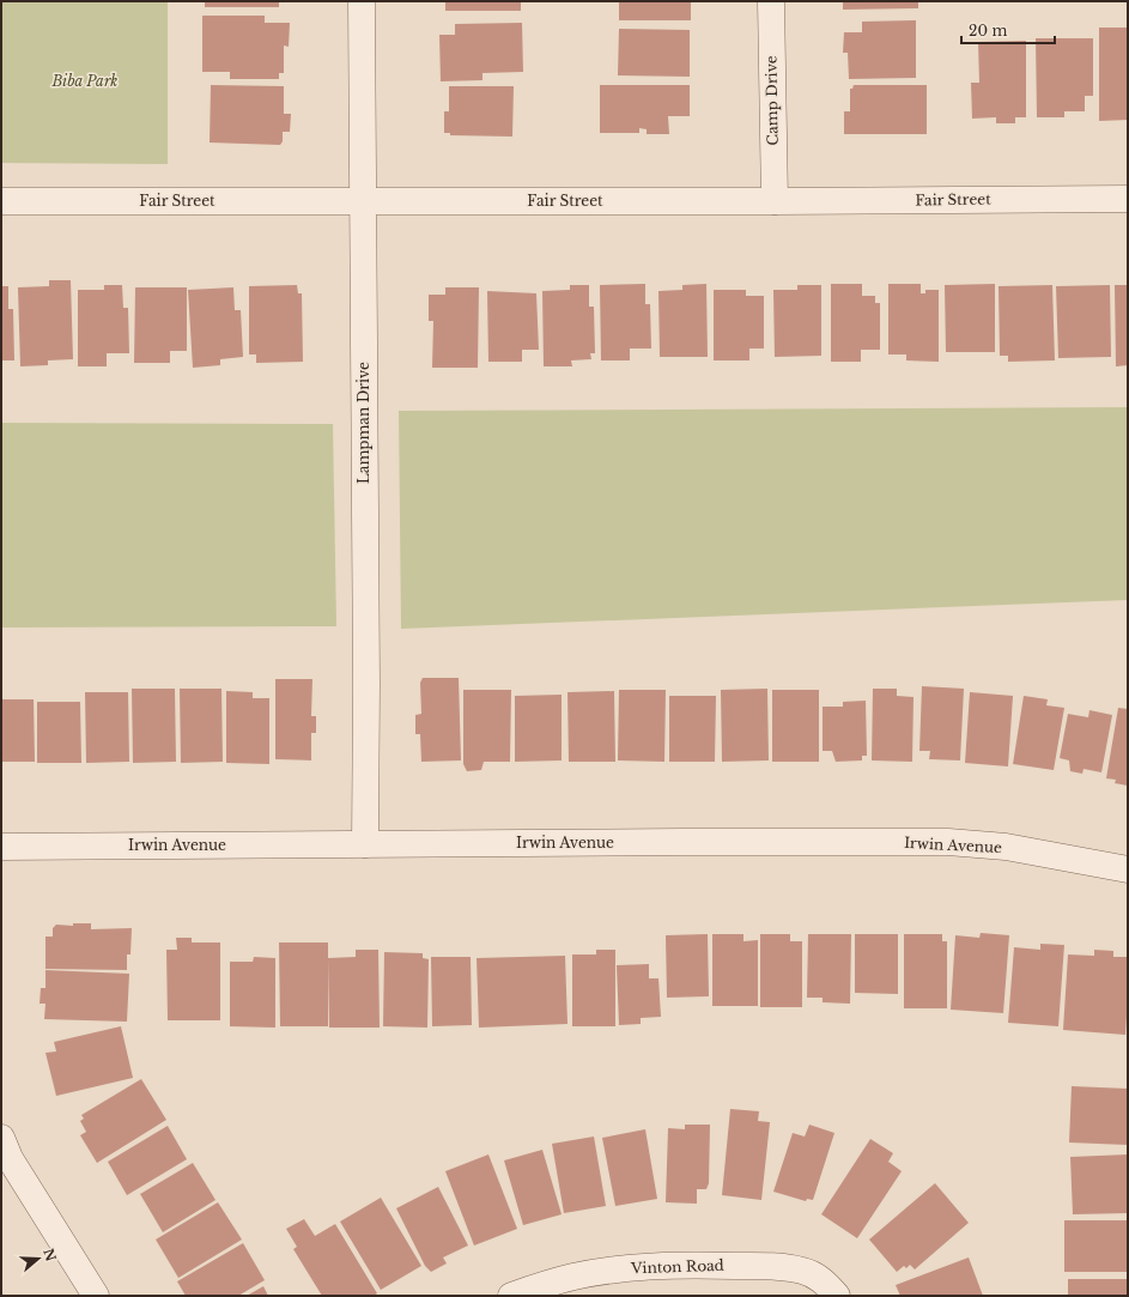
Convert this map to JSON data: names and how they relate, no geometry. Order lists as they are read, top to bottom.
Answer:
{
  "streets": {
    "street": [
      "Camp Drive",
      "Fair Street",
      "Lampman Drive",
      "Irwin Avenue",
      "Vinton Road"
    ]
  },
  "crossings": [
    ["Camp Drive", "Fair Street"],
    ["Fair Street", "Lampman Drive"],
    ["Lampman Drive", "Irwin Avenue"]
  ],
  "parks": ["Biba Park"],
  "scale_bar": "20 m",
  "north": "right"
}
